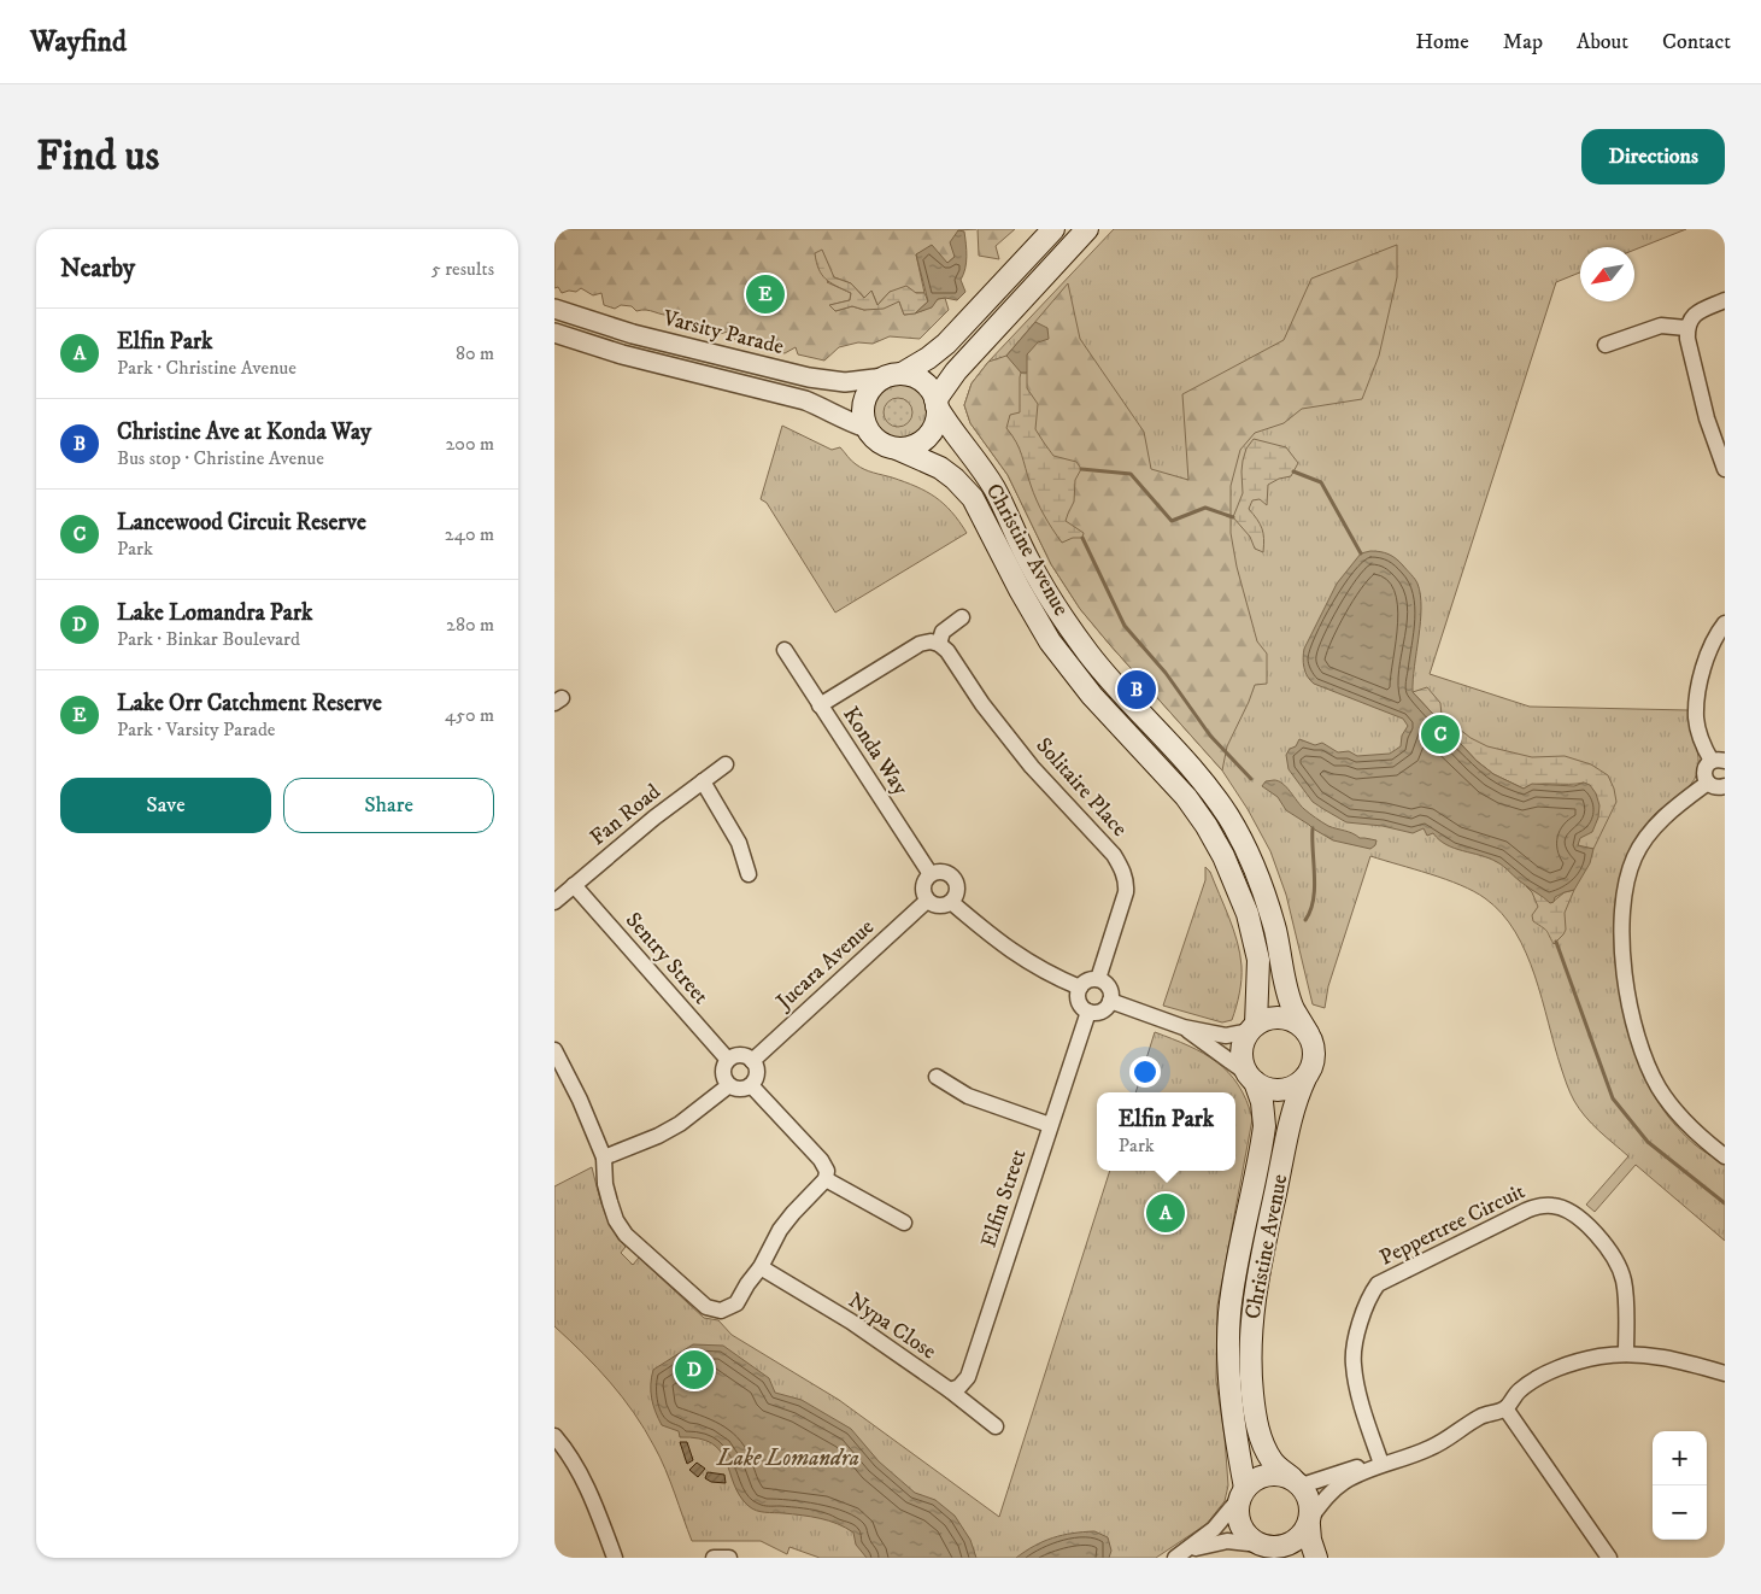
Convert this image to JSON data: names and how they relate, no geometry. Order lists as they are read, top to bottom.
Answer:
{
  "streets": {
    "main road": ["Christine Avenue"],
    "street": [
      "Varsity Parade",
      "Konda Way",
      "Solitaire Place",
      "Fan Road",
      "Sentry Street",
      "Jucara Avenue",
      "Elfin Street",
      "Peppertree Circuit",
      "Nypa Close"
    ]
  },
  "crossings": [
    ["Varsity Parade", "Christine Avenue"],
    ["Konda Way", "Jucara Avenue"],
    ["Solitaire Place", "Elfin Street"],
    ["Fan Road", "Sentry Street"],
    ["Sentry Street", "Jucara Avenue"],
    ["Elfin Street", "Nypa Close"]
  ],
  "water": ["Lake Lomandra"],
  "north": "bottom left",
  "page": {
    "header": "Wayfind",
    "nav": [
      "Home",
      "Map",
      "About",
      "Contact"
    ],
    "buttons": [
      "Directions",
      ["Save", "Share"]
    ],
    "title": "Find us",
    "heading": ["Nearby", "5 results"],
    "pins": [
      "E",
      "B",
      "C",
      "A",
      "D"
    ],
    "list": [
      {
        "mark": "A",
        "name": "Elfin Park",
        "note": "Park · Christine Avenue",
        "value": "80 m"
      },
      {
        "mark": "B",
        "name": "Christine Ave at Konda Way",
        "note": "Bus stop · Christine Avenue",
        "value": "200 m"
      },
      {
        "mark": "C",
        "name": "Lancewood Circuit Reserve",
        "note": "Park",
        "value": "240 m"
      },
      {
        "mark": "D",
        "name": "Lake Lomandra Park",
        "note": "Park · Binkar Boulevard",
        "value": "280 m"
      },
      {
        "mark": "E",
        "name": "Lake Orr Catchment Reserve",
        "note": "Park · Varsity Parade",
        "value": "450 m"
      }
    ],
    "popup": ["Elfin Park", "Park"],
    "map_buttons": ["+", "−"]
  }
}
